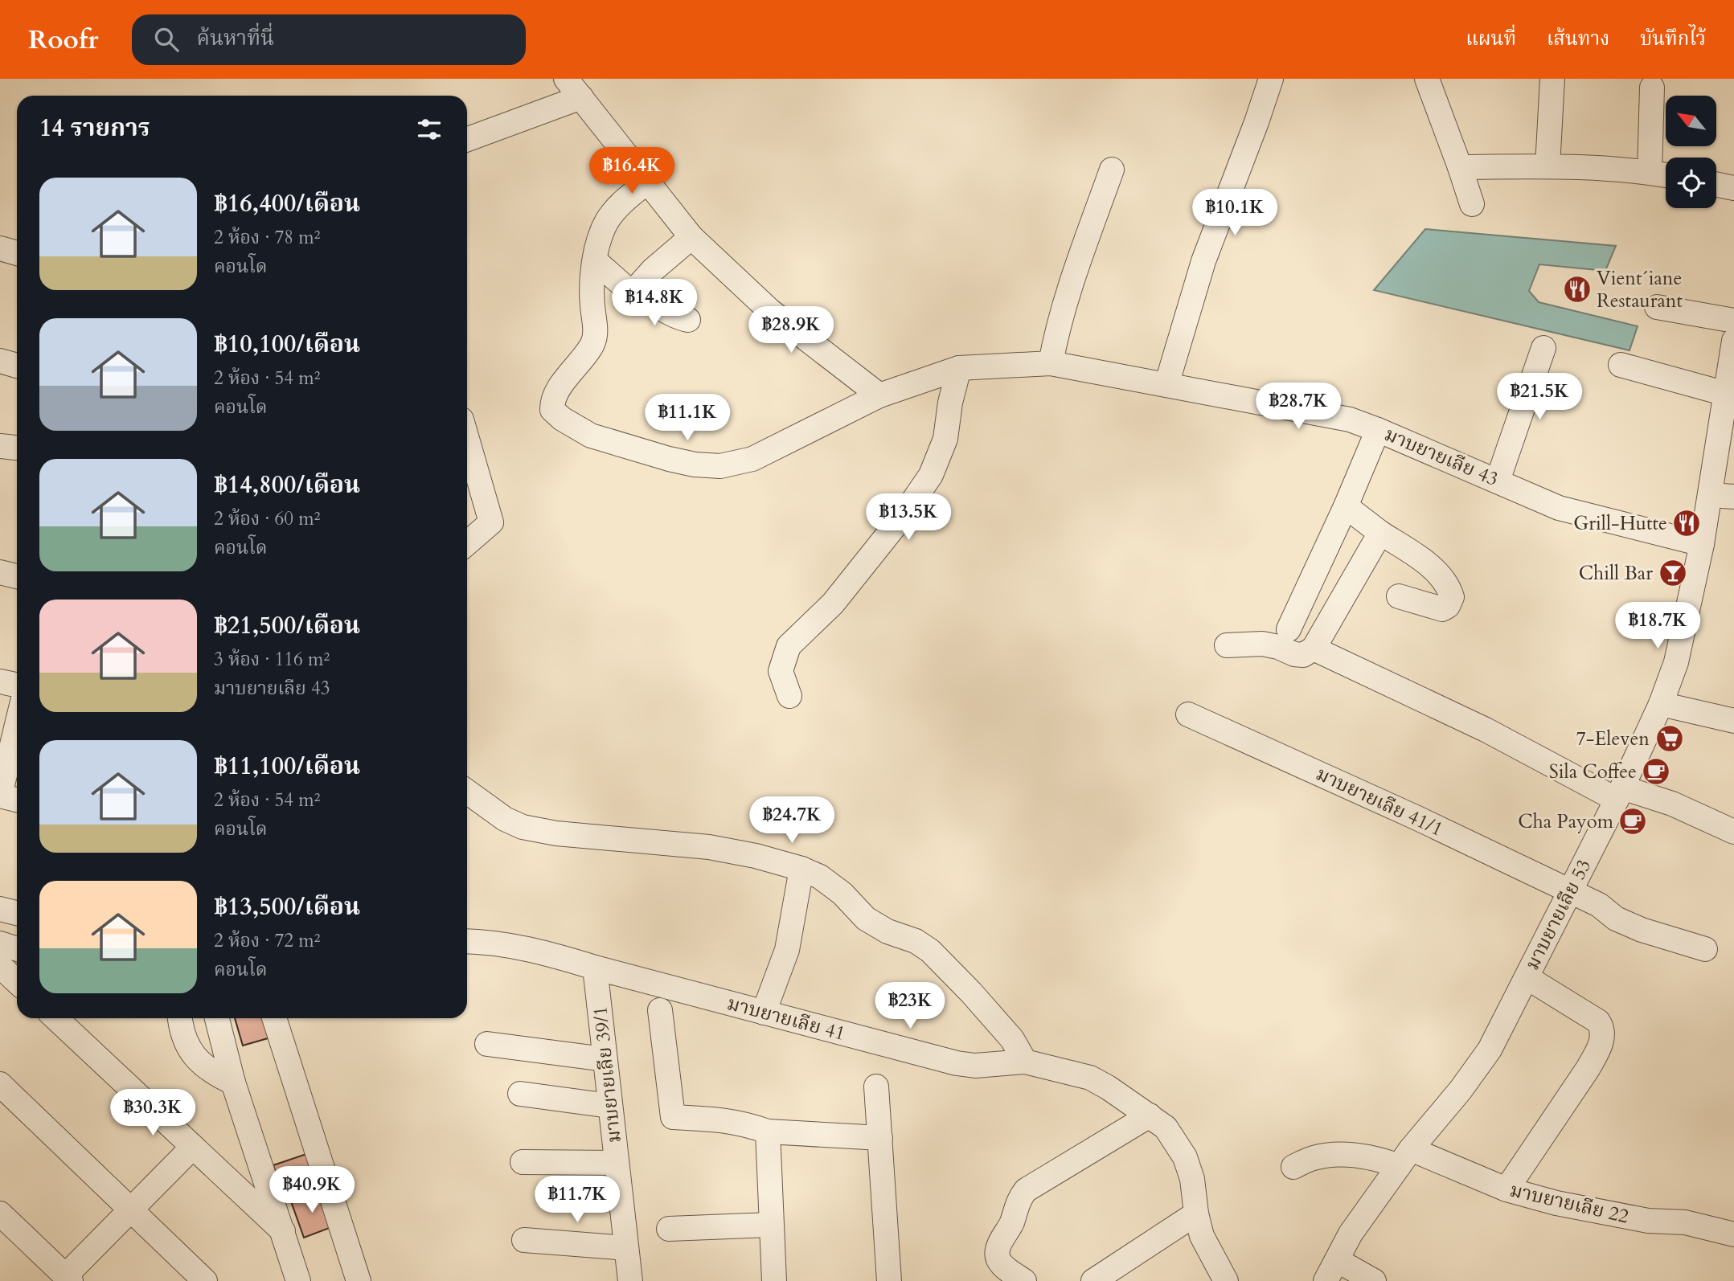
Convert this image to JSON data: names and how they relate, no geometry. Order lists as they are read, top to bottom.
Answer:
{
  "streets": {
    "street": [
      "มาบยายเลีย 43",
      "มาบยายเลีย 41/1",
      "มาบยายเลีย 53",
      "มาบยายเลีย 41",
      "มาบยายเลีย 39/1",
      "มาบยายเลีย 22"
    ]
  },
  "crossings": [
    ["มาบยายเลีย 43", "มาบยายเลีย 53"],
    ["มาบยายเลีย 41/1", "มาบยายเลีย 53"],
    ["มาบยายเลีย 53", "มาบยายเลีย 22"],
    ["มาบยายเลีย 41", "มาบยายเลีย 39/1"]
  ],
  "places": {
    "restaurant": ["Vient´iane Restaurant", "Grill-Hutte"],
    "bar": ["Chill Bar"],
    "supermarket": ["7-Eleven"],
    "cafe": ["Sila Coffee", "Cha Payom"]
  },
  "north": "top left",
  "page": {
    "header": "Roofr",
    "search": "ค้นหาที่นี่",
    "nav": ["แผนที่", "เส้นทาง", "บันทึกไว้"],
    "heading": "14 รายการ",
    "price": [
      "฿16.4K",
      "฿10.1K",
      "฿14.8K",
      "฿28.9K",
      "฿21.5K",
      "฿28.7K",
      "฿11.1K",
      "฿13.5K",
      "฿18.7K",
      "฿24.7K",
      "฿23K",
      "฿30.3K",
      "฿40.9K",
      "฿11.7K"
    ],
    "list": [
      {
        "name": "฿16,400/เดือน",
        "note": "2 ห้อง · 78 m² · คอนโด"
      },
      {
        "name": "฿10,100/เดือน",
        "note": "2 ห้อง · 54 m² · คอนโด"
      },
      {
        "name": "฿14,800/เดือน",
        "note": "2 ห้อง · 60 m² · คอนโด"
      },
      {
        "name": "฿21,500/เดือน",
        "note": "3 ห้อง · 116 m² · มาบยายเลีย 43"
      },
      {
        "name": "฿11,100/เดือน",
        "note": "2 ห้อง · 54 m² · คอนโด"
      },
      {
        "name": "฿13,500/เดือน",
        "note": "2 ห้อง · 72 m² · คอนโด"
      }
    ]
  }
}
